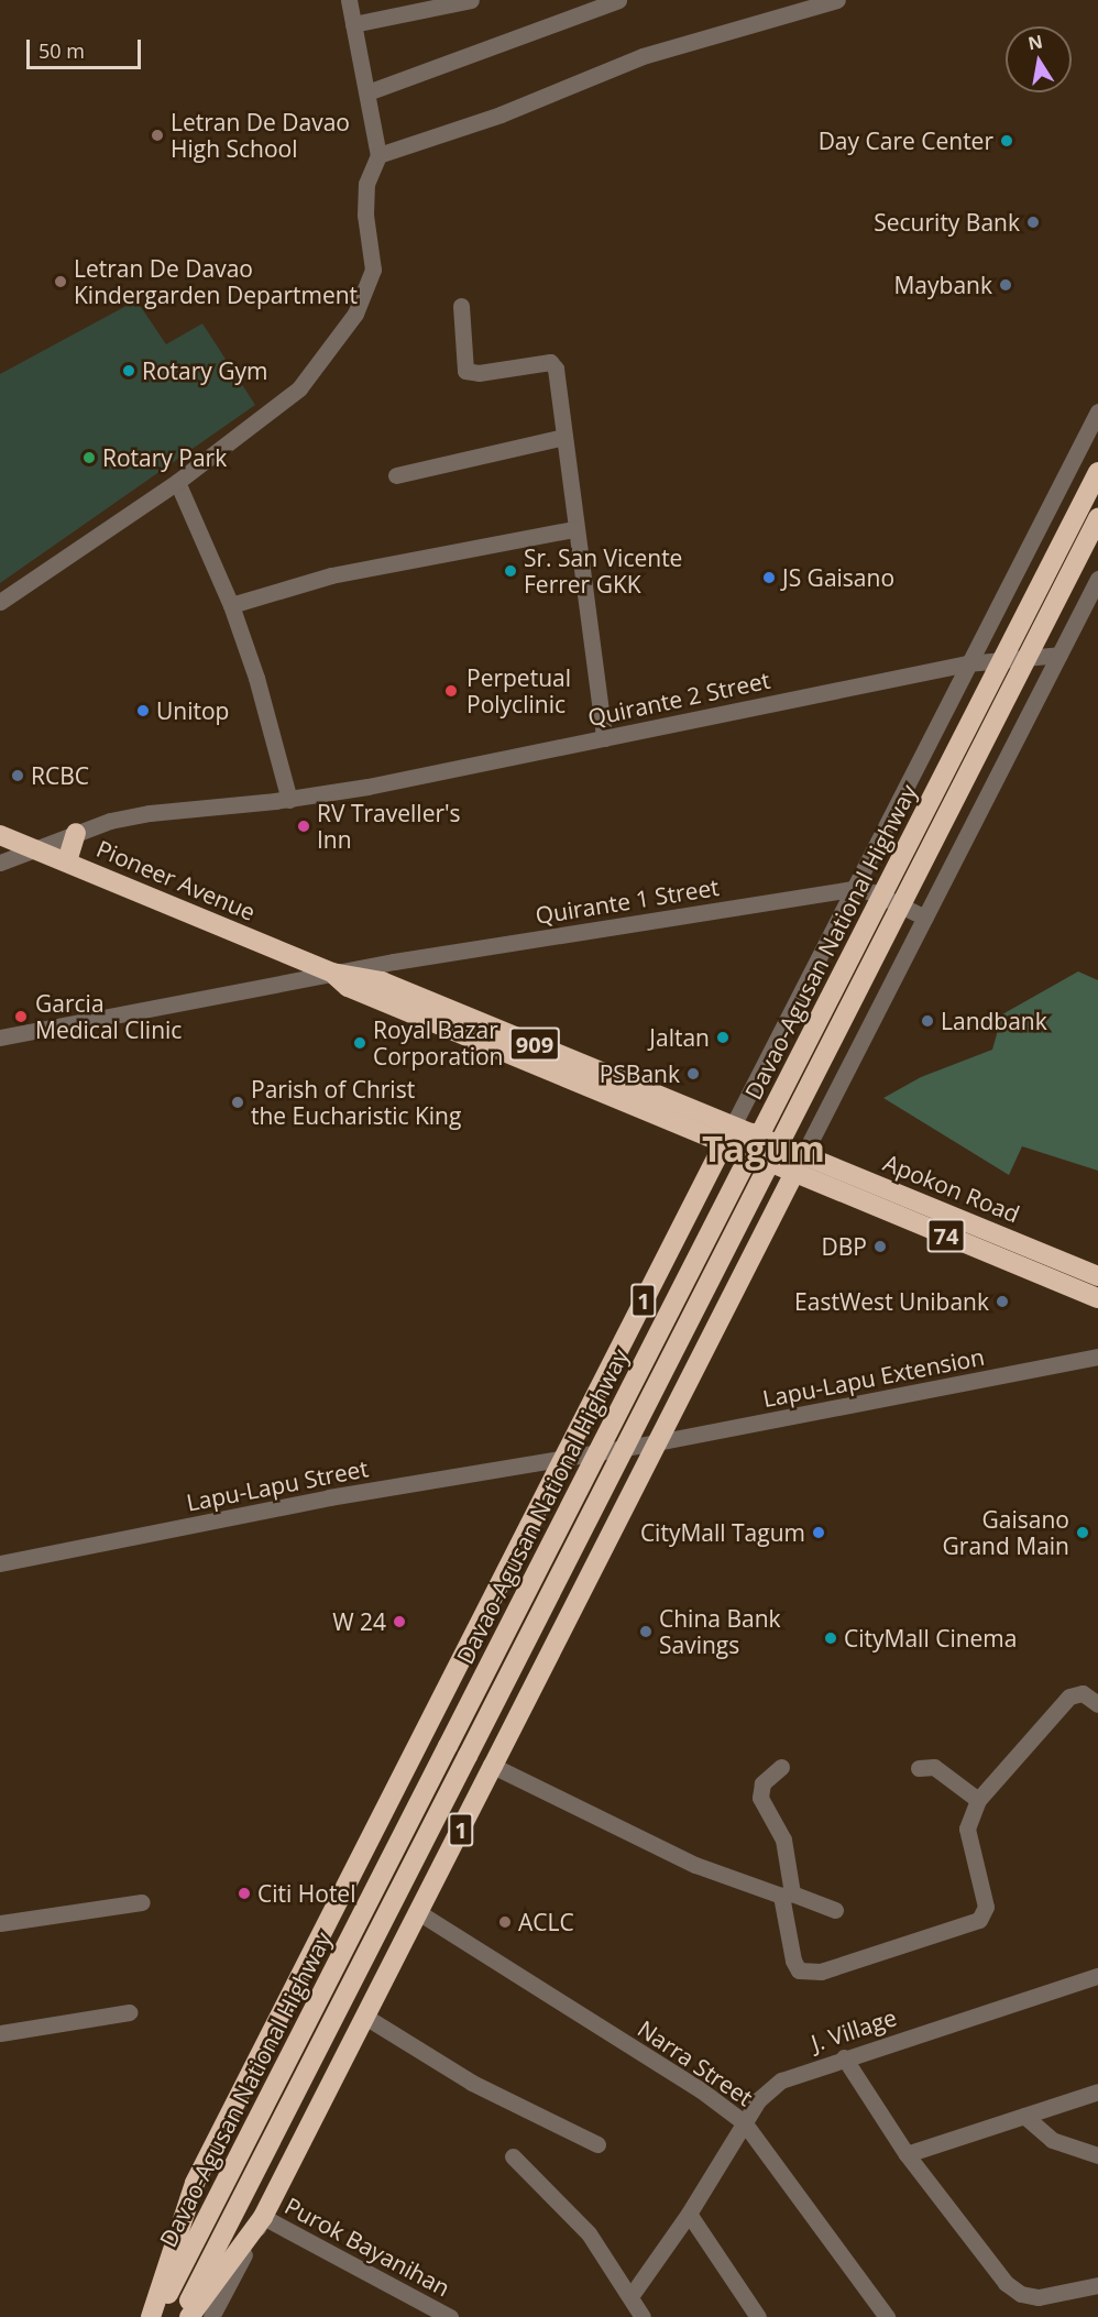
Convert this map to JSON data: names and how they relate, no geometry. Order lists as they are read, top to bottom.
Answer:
{
  "streets": {
    "highway": [
      "Pioneer Avenue",
      "Davao-Agusan National Highway",
      "909",
      "Apokon Road",
      "74",
      "1"
    ],
    "street": [
      "Quirante 2 Street",
      "Quirante 1 Street",
      "Lapu-Lapu Extension",
      "Lapu-Lapu Street",
      "J. Village",
      "Narra Street",
      "Purok Bayanihan"
    ]
  },
  "crossings": [
    ["Quirante 2 Street", "Pioneer Avenue"],
    ["Pioneer Avenue", "Quirante 1 Street"],
    ["Pioneer Avenue", "Davao-Agusan National Highway"],
    ["Pioneer Avenue", "Apokon Road"],
    ["Pioneer Avenue", "1"],
    ["Quirante 1 Street", "Davao-Agusan National Highway"],
    ["Davao-Agusan National Highway", "Lapu-Lapu Extension"],
    ["Davao-Agusan National Highway", "Lapu-Lapu Street"],
    ["Apokon Road", "1"],
    ["1", "Lapu-Lapu Extension"],
    ["1", "Narra Street"],
    ["1", "Purok Bayanihan"],
    ["Lapu-Lapu Extension", "Lapu-Lapu Street"],
    ["J. Village", "Narra Street"]
  ],
  "districts": ["Tagum"],
  "places": [
    "Letran De Davao High School",
    "Day Care Center",
    "Security Bank",
    "Letran De Davao Kindergarden Department",
    "Maybank",
    "Rotary Gym",
    "Rotary Park",
    "Sr. San Vicente Ferrer GKK",
    "JS Gaisano",
    "Perpetual Polyclinic",
    "Unitop",
    "RCBC",
    "RV Traveller's Inn",
    "Garcia Medical Clinic",
    "Landbank",
    "Jaltan",
    "Royal Bazar Corporation",
    "PSBank",
    "Parish of Christ the Eucharistic King",
    "DBP",
    "EastWest Unibank",
    "CityMall Tagum",
    "Gaisano Grand Main",
    "W 24",
    "China Bank Savings",
    "CityMall Cinema",
    "Citi Hotel",
    "ACLC"
  ],
  "scale_bar": "50 m",
  "north": "top"
}
